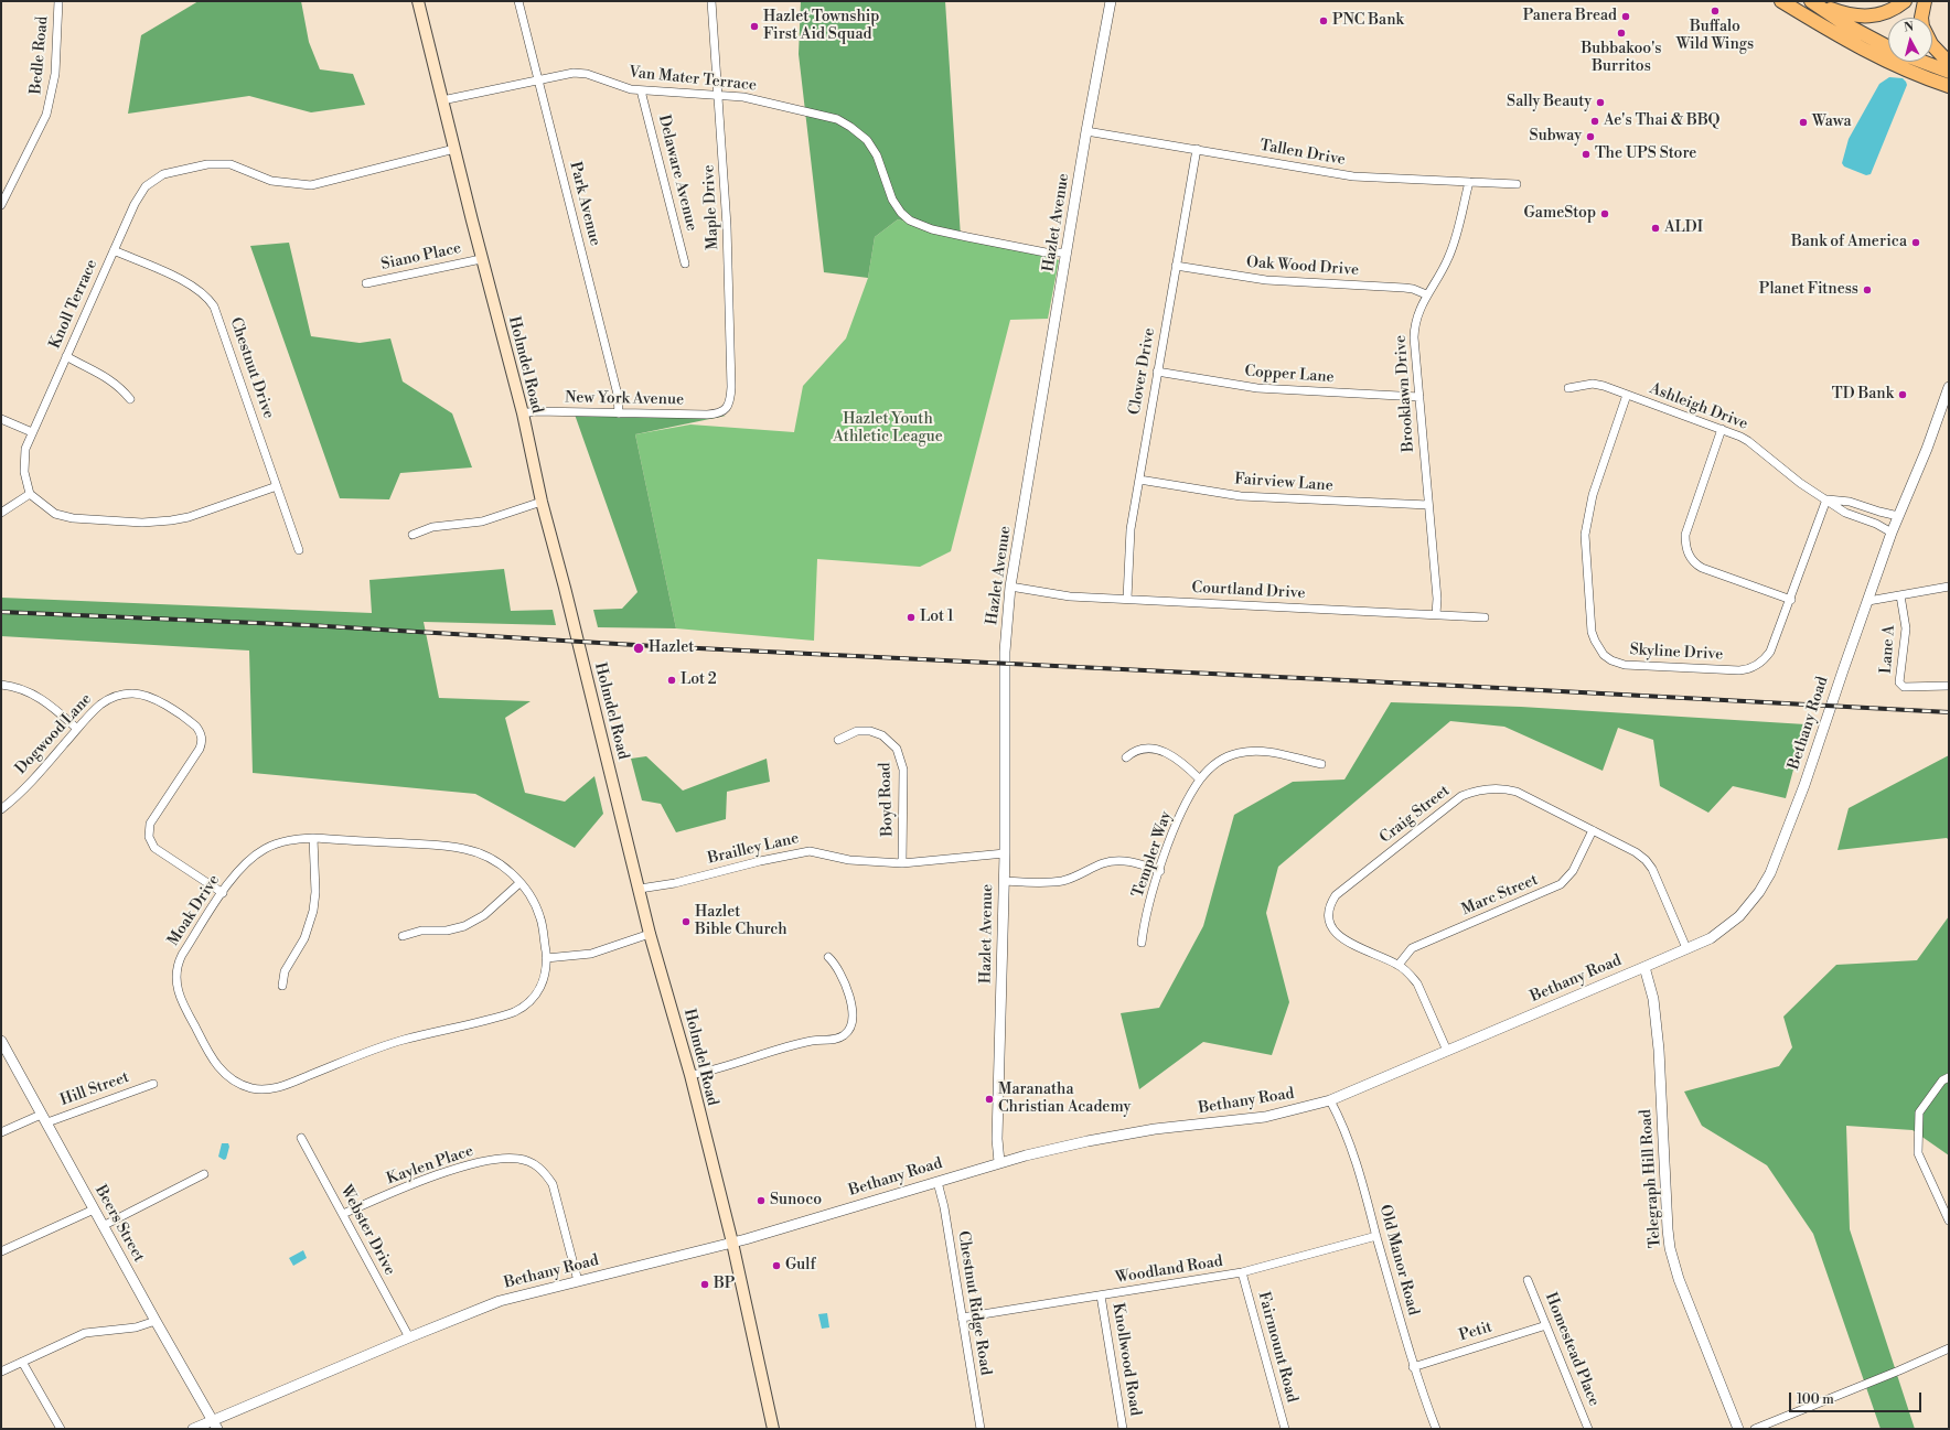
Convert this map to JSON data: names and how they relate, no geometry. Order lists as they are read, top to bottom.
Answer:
{
  "streets": {
    "main road": ["Holmdel Road"],
    "street": [
      "Bedle Road",
      "Van Mater Terrace",
      "Tallen Drive",
      "Delaware Avenue",
      "Park Avenue",
      "Maple Drive",
      "Hazlet Avenue",
      "Siano Place",
      "Oak Wood Drive",
      "Knoll Terrace",
      "Chestnut Drive",
      "Clover Drive",
      "Copper Lane",
      "Brooklawn Drive",
      "New York Avenue",
      "Ashleigh Drive",
      "Fairview Lane",
      "Courtland Drive",
      "Lane A",
      "Skyline Drive",
      "Bethany Road",
      "Dogwood Lane",
      "Boyd Road",
      "Craig Street",
      "Brailley Lane",
      "Templer Way",
      "Marc Street",
      "Moak Drive",
      "Hill Street",
      "Kaylen Place",
      "Telegraph Hill Road",
      "Beers Street",
      "Webster Drive",
      "Old Manor Road",
      "Woodland Road",
      "Chestnut Ridge Road",
      "Petit",
      "Fairmount Road",
      "Homestead Place",
      "Knollwood Road"
    ]
  },
  "crossings": [
    ["Van Mater Terrace", "Delaware Avenue"],
    ["Van Mater Terrace", "Park Avenue"],
    ["Van Mater Terrace", "Maple Drive"],
    ["Van Mater Terrace", "Hazlet Avenue"],
    ["Van Mater Terrace", "Holmdel Road"],
    ["Tallen Drive", "Hazlet Avenue"],
    ["Tallen Drive", "Clover Drive"],
    ["Tallen Drive", "Brooklawn Drive"],
    ["Park Avenue", "New York Avenue"],
    ["Maple Drive", "New York Avenue"],
    ["Hazlet Avenue", "Courtland Drive"],
    ["Hazlet Avenue", "Bethany Road"],
    ["Hazlet Avenue", "Brailley Lane"],
    ["Siano Place", "Holmdel Road"],
    ["Oak Wood Drive", "Clover Drive"],
    ["Oak Wood Drive", "Brooklawn Drive"],
    ["Knoll Terrace", "Holmdel Road"],
    ["Knoll Terrace", "Chestnut Drive"],
    ["Holmdel Road", "New York Avenue"],
    ["Holmdel Road", "Bethany Road"],
    ["Holmdel Road", "Brailley Lane"],
    ["Clover Drive", "Copper Lane"],
    ["Clover Drive", "Fairview Lane"],
    ["Clover Drive", "Courtland Drive"],
    ["Copper Lane", "Brooklawn Drive"],
    ["Brooklawn Drive", "Fairview Lane"],
    ["Brooklawn Drive", "Courtland Drive"],
    ["Ashleigh Drive", "Skyline Drive"],
    ["Ashleigh Drive", "Bethany Road"],
    ["Bethany Road", "Craig Street"],
    ["Bethany Road", "Kaylen Place"],
    ["Bethany Road", "Telegraph Hill Road"],
    ["Bethany Road", "Beers Street"],
    ["Bethany Road", "Webster Drive"],
    ["Bethany Road", "Old Manor Road"],
    ["Bethany Road", "Chestnut Ridge Road"],
    ["Dogwood Lane", "Moak Drive"],
    ["Boyd Road", "Brailley Lane"],
    ["Craig Street", "Marc Street"],
    ["Hill Street", "Beers Street"],
    ["Kaylen Place", "Webster Drive"],
    ["Old Manor Road", "Woodland Road"],
    ["Old Manor Road", "Petit"],
    ["Woodland Road", "Chestnut Ridge Road"],
    ["Woodland Road", "Fairmount Road"],
    ["Woodland Road", "Knollwood Road"],
    ["Petit", "Homestead Place"]
  ],
  "parks": ["Hazlet Youth Athletic League"],
  "places": [
    "Buffalo Wild Wings",
    "Panera Bread",
    "PNC Bank",
    "Hazlet Township First Aid Squad",
    "Bubbakoo's Burritos",
    "Sally Beauty",
    "Ae's Thai & BBQ",
    "Wawa",
    "Subway",
    "The UPS Store",
    "GameStop",
    "ALDI",
    "Bank of America",
    "Planet Fitness",
    "TD Bank",
    "Lot 1",
    "Hazlet",
    "Lot 2",
    "Hazlet Bible Church",
    "Maranatha Christian Academy",
    "Sunoco",
    "Gulf",
    "BP"
  ],
  "scale_bar": "100 m",
  "north": "top"
}
